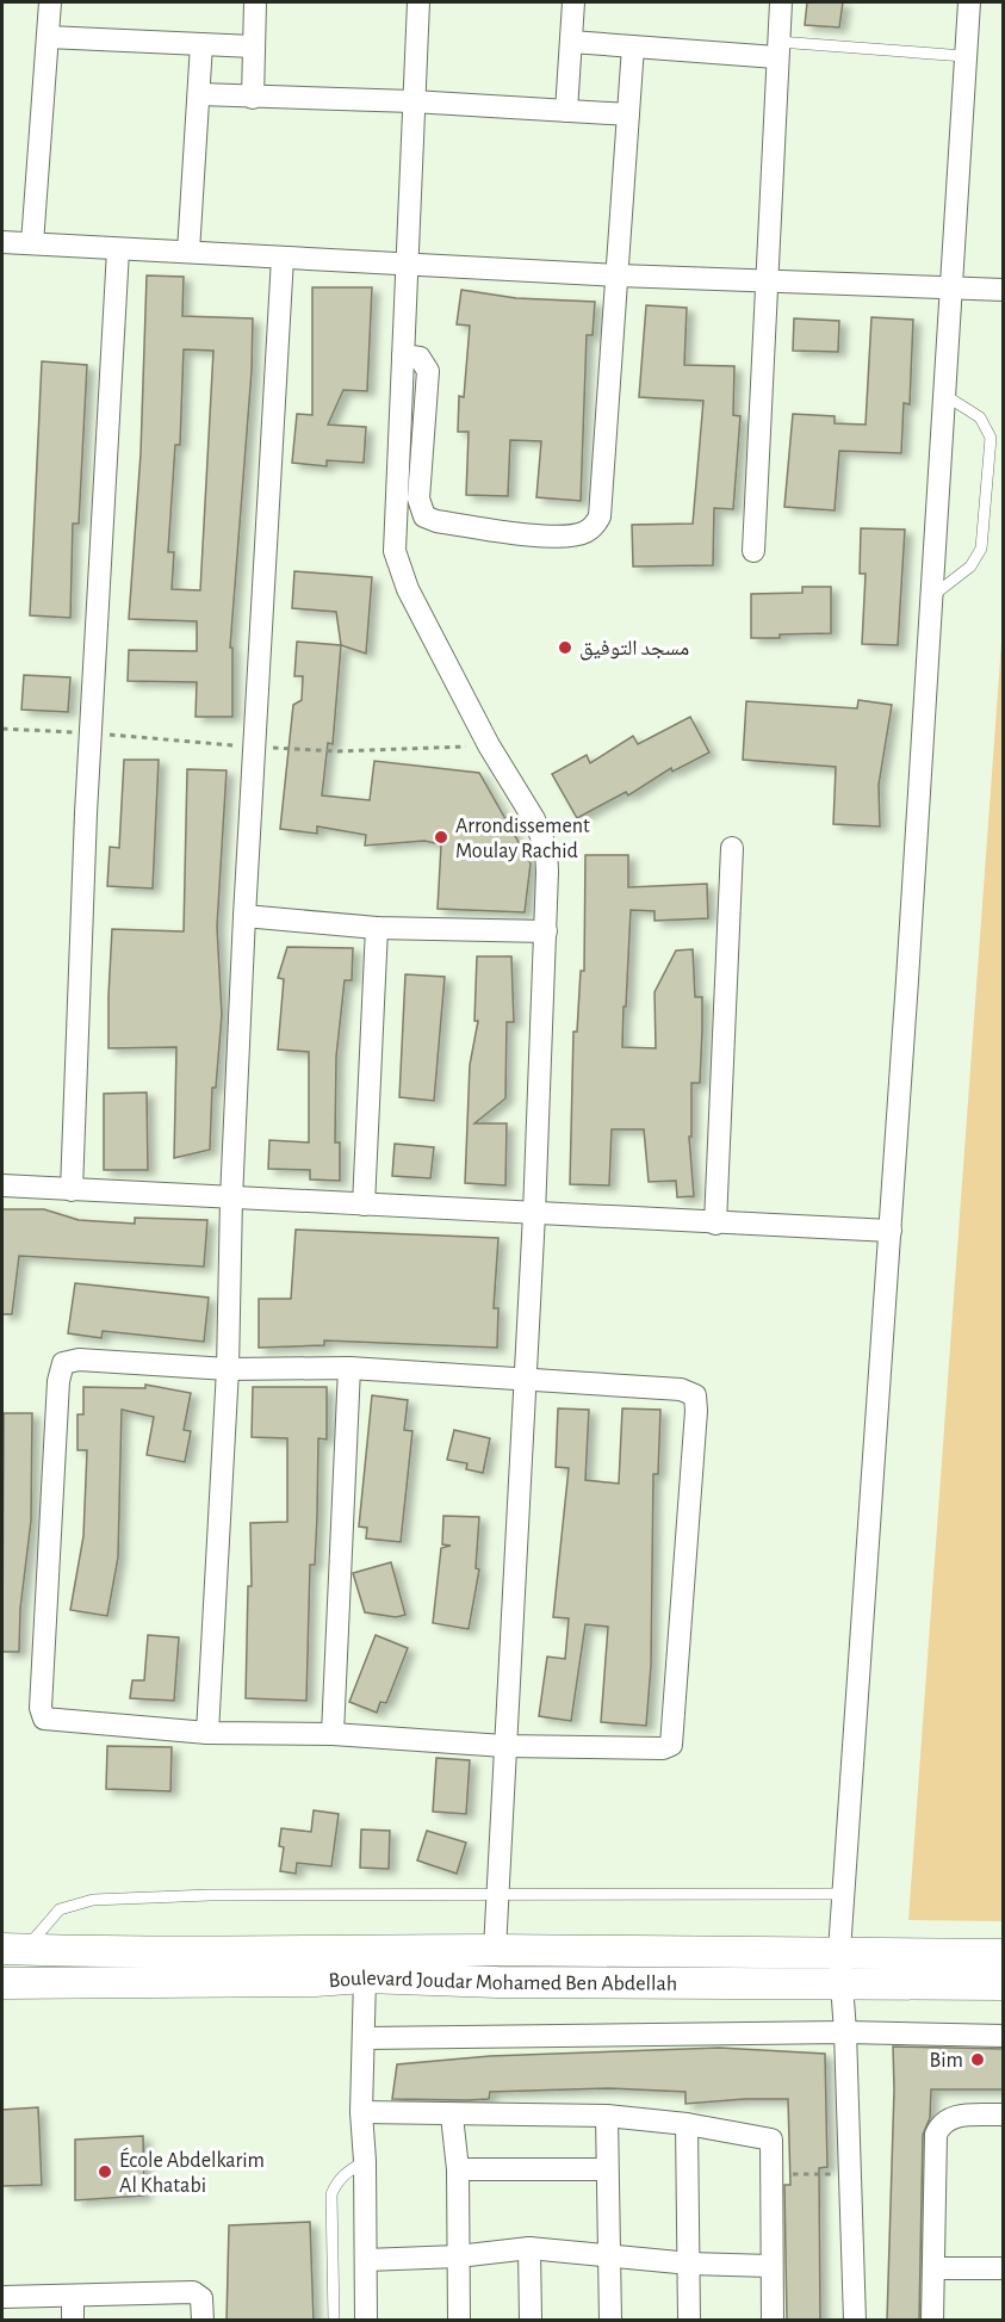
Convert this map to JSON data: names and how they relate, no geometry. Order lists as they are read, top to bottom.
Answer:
{
  "streets": {
    "main road": ["Boulevard Joudar Mohamed Ben Abdellah"]
  },
  "places": [
    "مسجد التوفيق",
    "Arrondissement Moulay Rachid",
    "Bim",
    "École Abdelkarim Al Khatabi"
  ]
}
